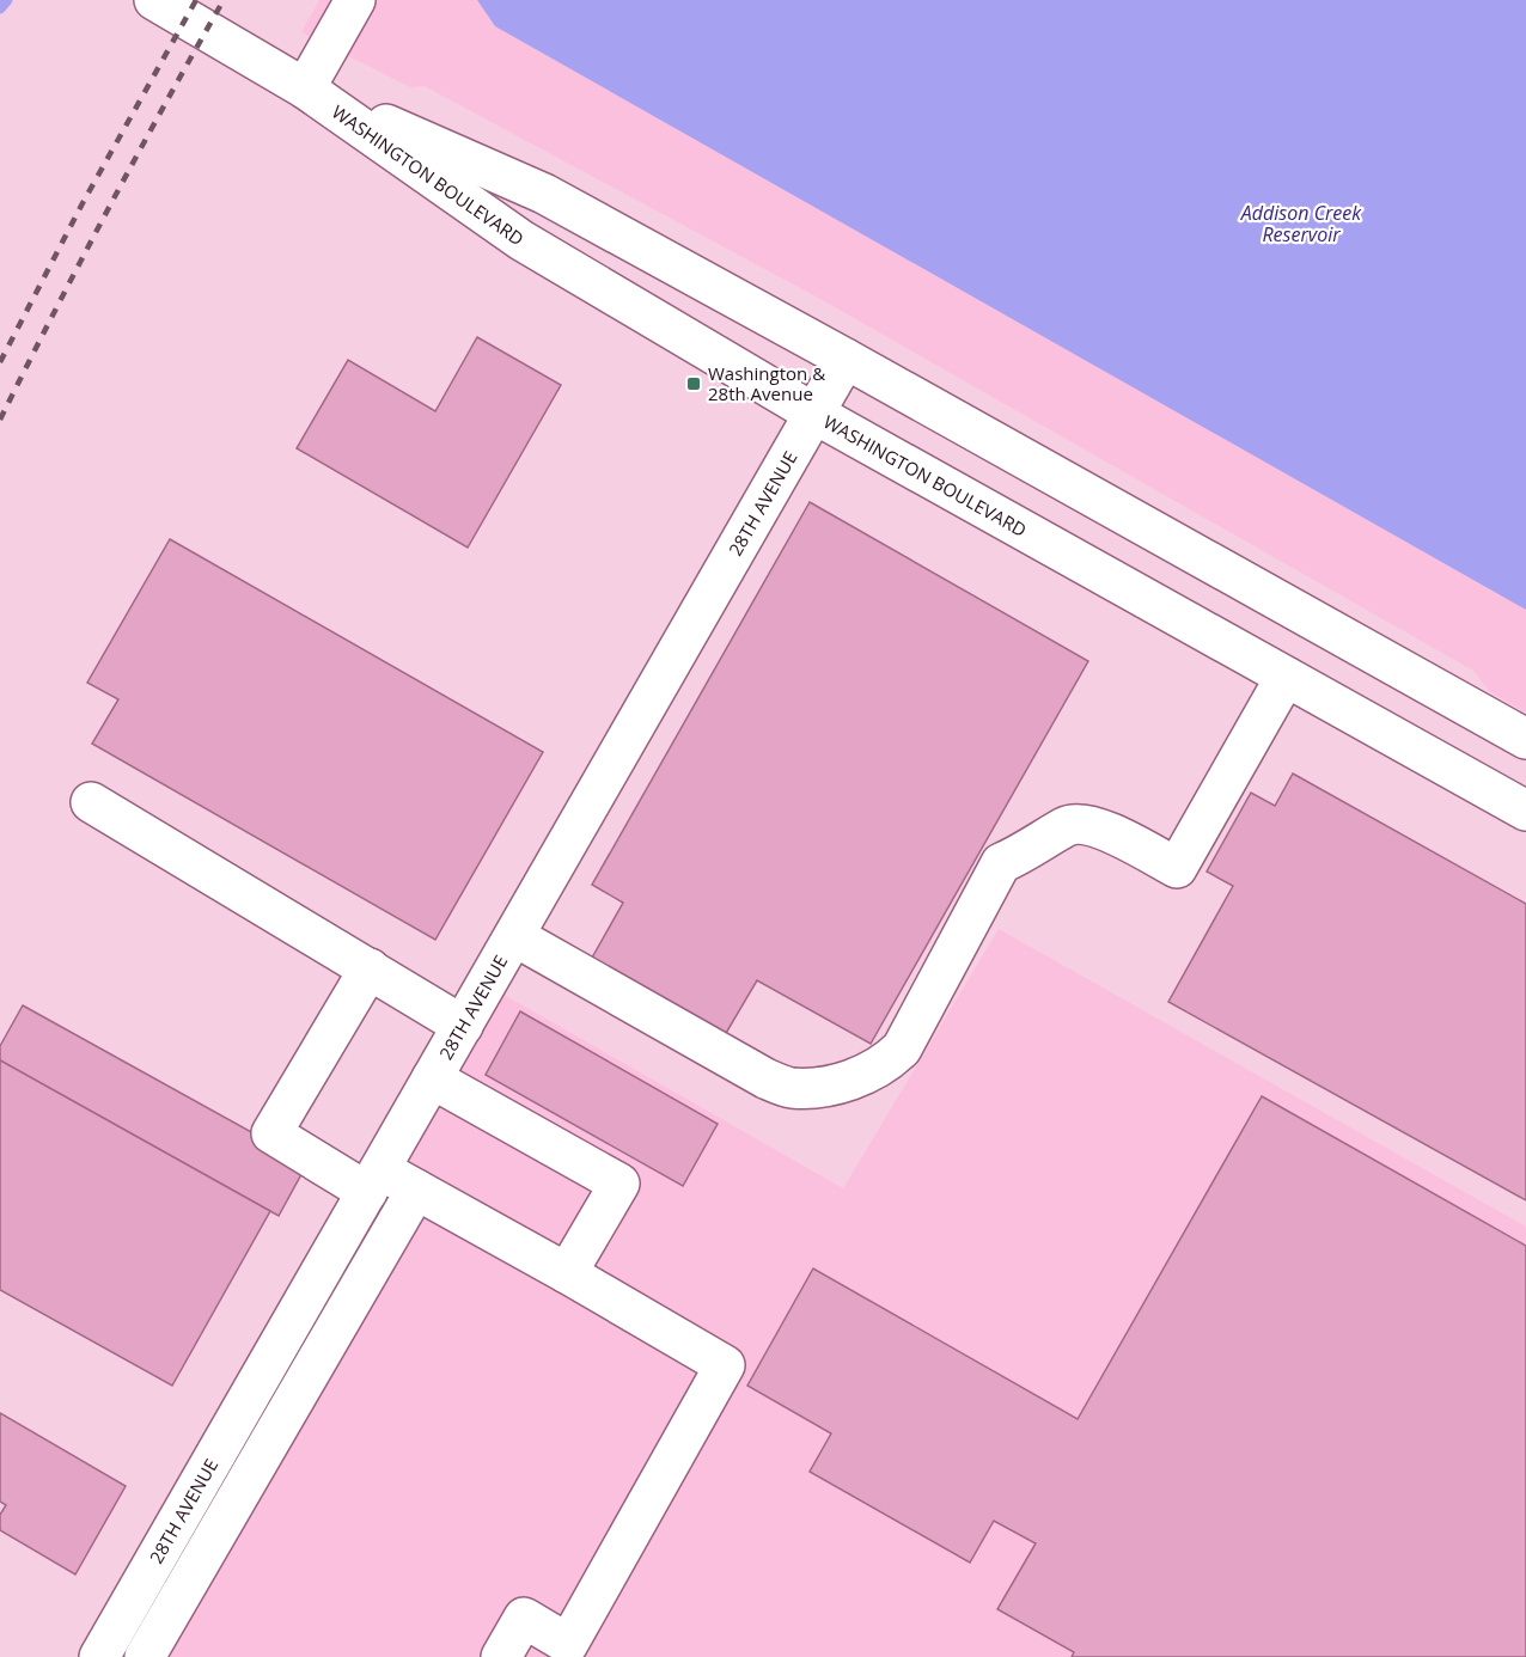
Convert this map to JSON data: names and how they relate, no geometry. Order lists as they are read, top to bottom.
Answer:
{
  "streets": {
    "street": ["WASHINGTON BOULEVARD", "28TH AVENUE"]
  },
  "crossings": [
    ["WASHINGTON BOULEVARD", "28TH AVENUE"]
  ],
  "water": ["Addison Creek Reservoir"],
  "places": {
    "transit": ["Washington & 28th Avenue"]
  }
}
